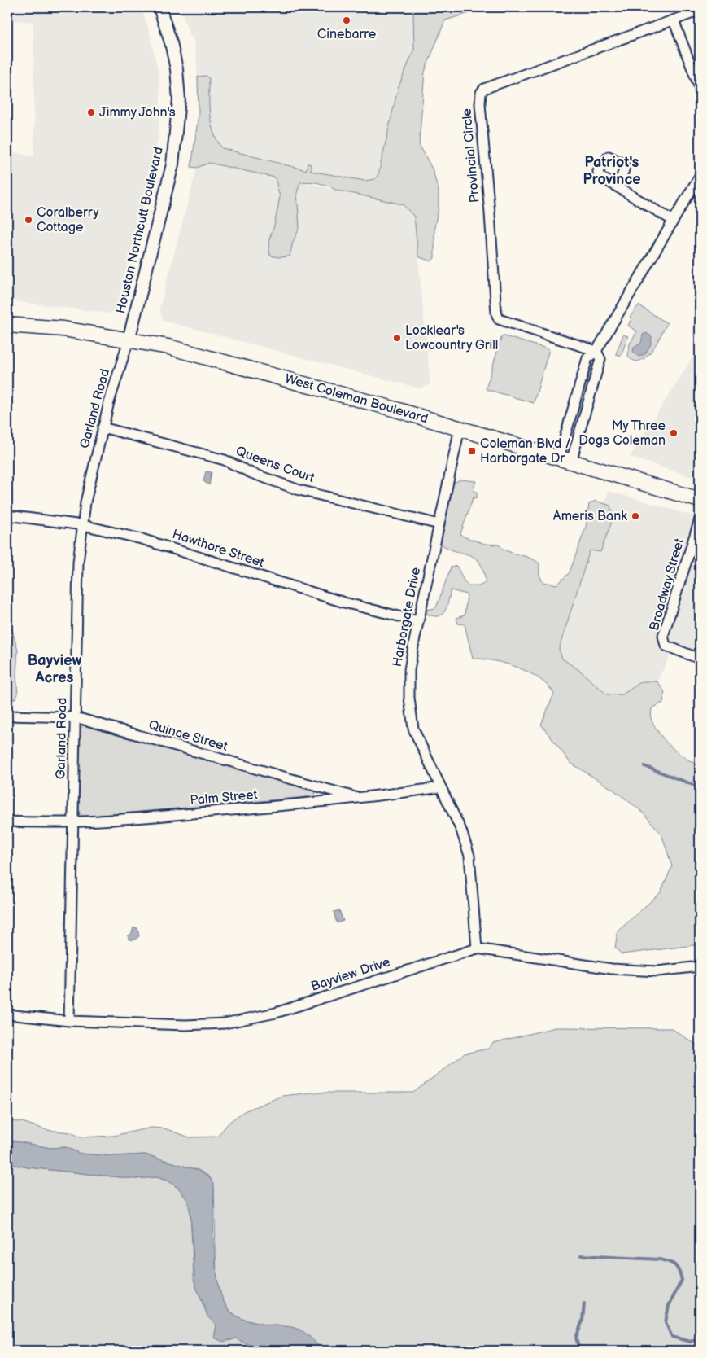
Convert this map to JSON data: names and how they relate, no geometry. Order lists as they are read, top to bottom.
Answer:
{
  "streets": {
    "main road": ["West Coleman Boulevard"],
    "street": [
      "Provincial Circle",
      "Houston Northcutt Boulevard",
      "Garland Road",
      "Queens Court",
      "Hawthore Street",
      "Broadway Street",
      "Harborgate Drive",
      "Quince Street",
      "Palm Street",
      "Bayview Drive"
    ]
  },
  "crossings": [
    ["Houston Northcutt Boulevard", "West Coleman Boulevard"],
    ["Houston Northcutt Boulevard", "Garland Road"],
    ["West Coleman Boulevard", "Garland Road"],
    ["West Coleman Boulevard", "Harborgate Drive"],
    ["Garland Road", "Queens Court"],
    ["Garland Road", "Hawthore Street"],
    ["Garland Road", "Quince Street"],
    ["Garland Road", "Palm Street"],
    ["Garland Road", "Bayview Drive"],
    ["Queens Court", "Harborgate Drive"],
    ["Hawthore Street", "Harborgate Drive"],
    ["Harborgate Drive", "Palm Street"],
    ["Harborgate Drive", "Bayview Drive"],
    ["Quince Street", "Palm Street"]
  ],
  "districts": ["Patriot's Province", "Bayview Acres"],
  "places": {
    "other": [
      "Cinebarre",
      "Jimmy John's",
      "Coralberry Cottage",
      "Locklear's Lowcountry Grill",
      "My Three Dogs Coleman",
      "Ameris Bank"
    ],
    "transit": ["Coleman Blvd / Harborgate Dr"]
  }
}
